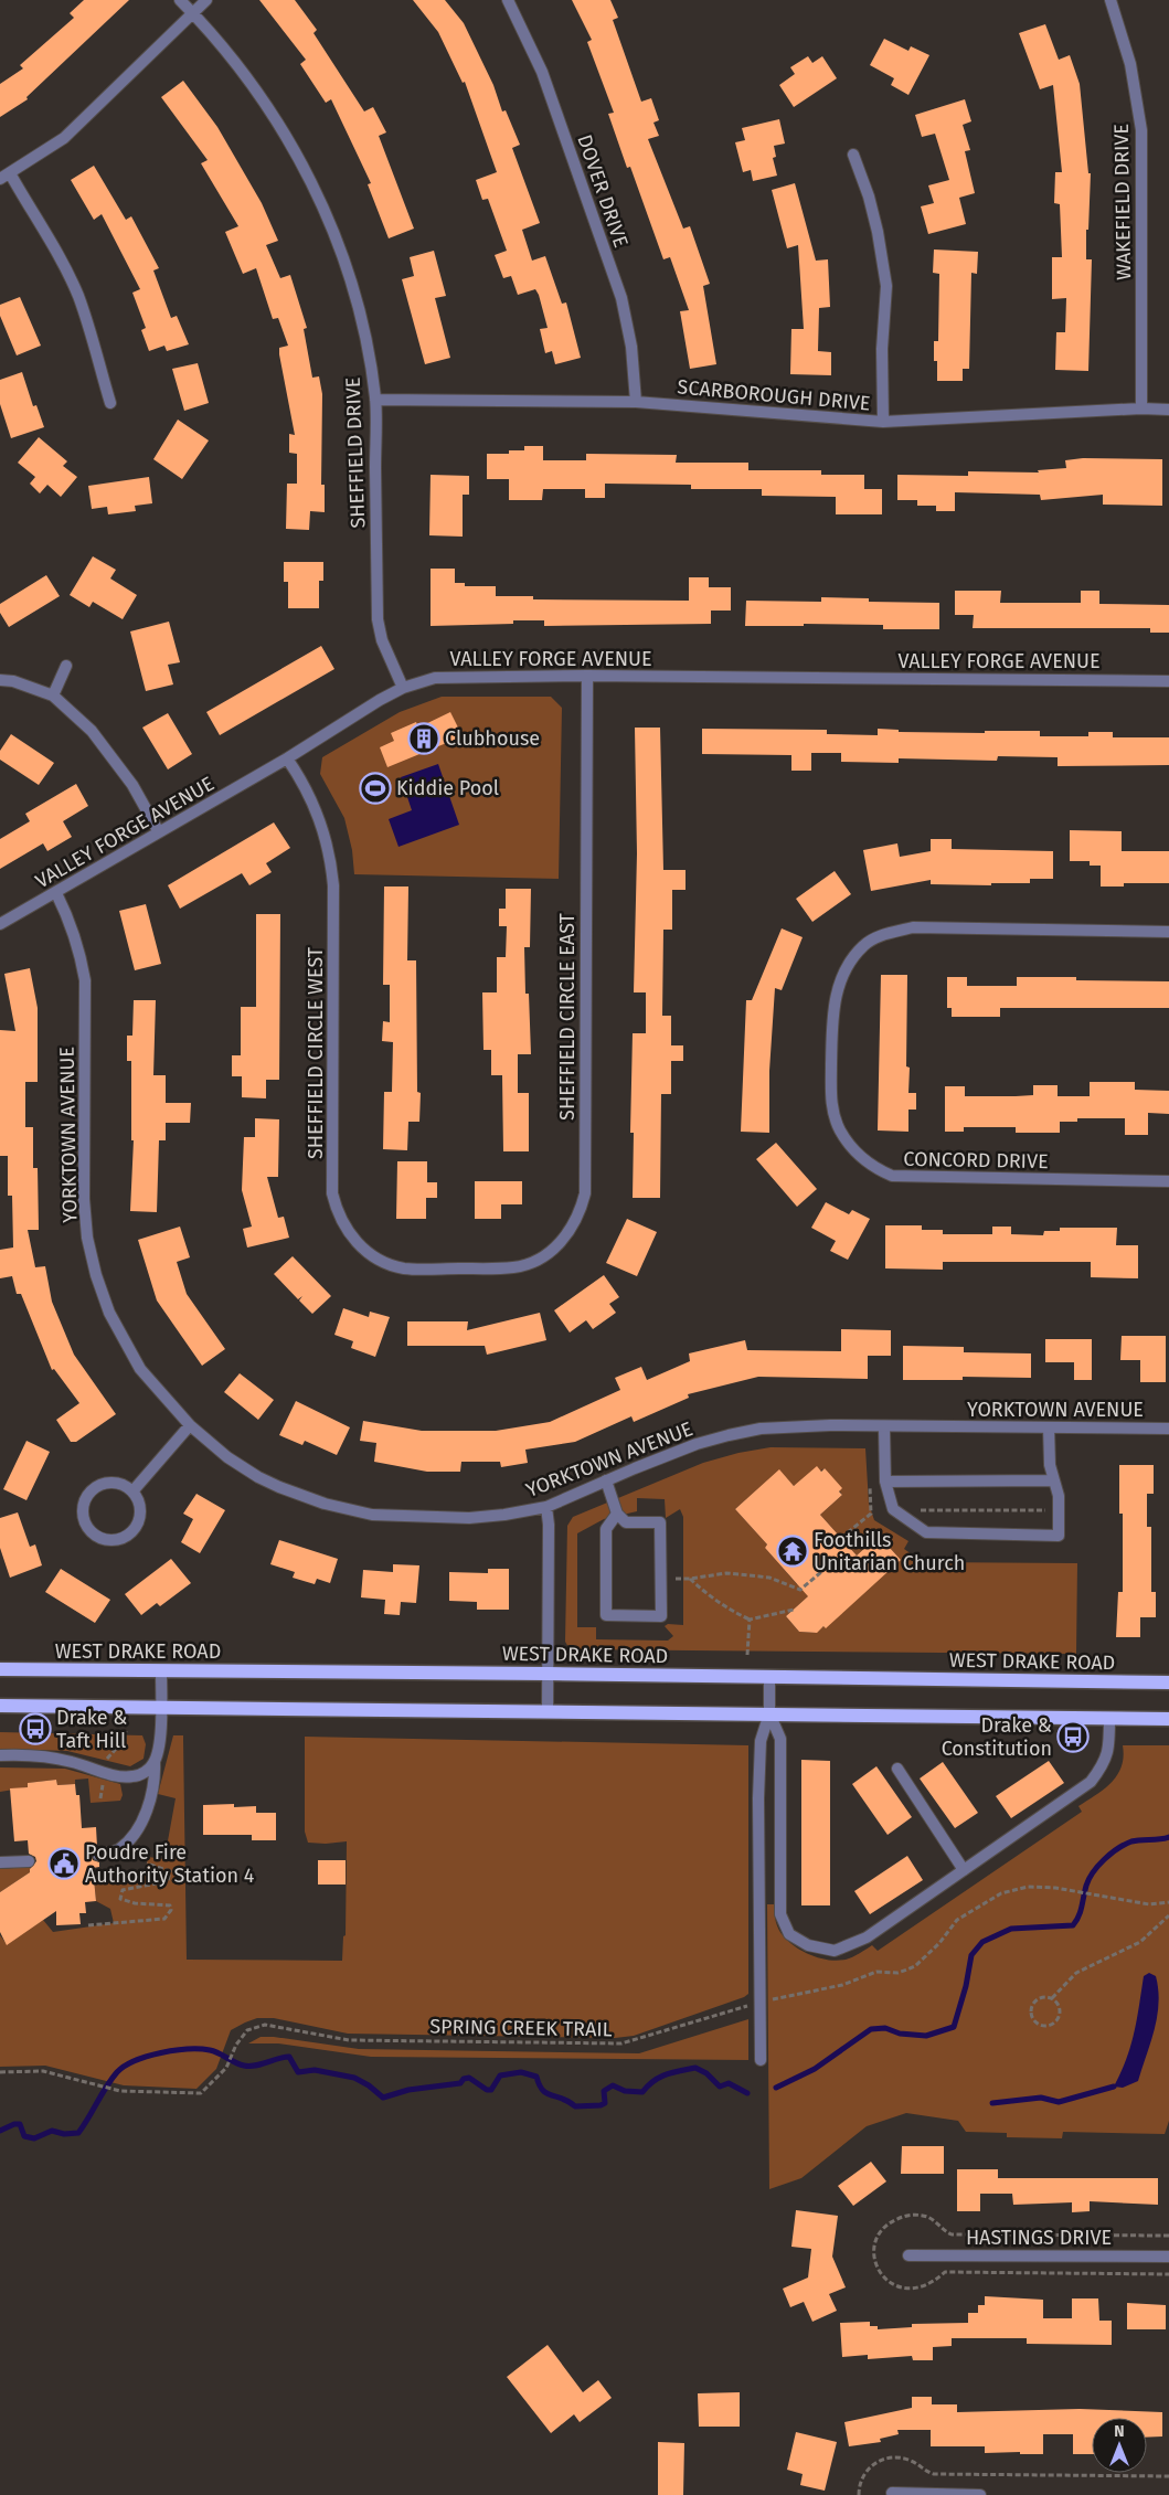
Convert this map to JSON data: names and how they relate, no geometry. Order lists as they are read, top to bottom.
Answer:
{
  "streets": {
    "main road": ["WEST DRAKE ROAD"],
    "street": [
      "DOVER DRIVE",
      "WAKEFIELD DRIVE",
      "SCARBOROUGH DRIVE",
      "SHEFFIELD DRIVE",
      "VALLEY FORGE AVENUE",
      "SHEFFIELD CIRCLE EAST",
      "SHEFFIELD CIRCLE WEST",
      "YORKTOWN AVENUE",
      "CONCORD DRIVE",
      "HASTINGS DRIVE"
    ],
    "path": ["SPRING CREEK TRAIL"]
  },
  "crossings": [
    ["DOVER DRIVE", "SCARBOROUGH DRIVE"],
    ["WAKEFIELD DRIVE", "SCARBOROUGH DRIVE"],
    ["SCARBOROUGH DRIVE", "SHEFFIELD DRIVE"],
    ["SHEFFIELD DRIVE", "VALLEY FORGE AVENUE"],
    ["VALLEY FORGE AVENUE", "SHEFFIELD CIRCLE EAST"],
    ["VALLEY FORGE AVENUE", "SHEFFIELD CIRCLE WEST"],
    ["VALLEY FORGE AVENUE", "YORKTOWN AVENUE"],
    ["SHEFFIELD CIRCLE EAST", "SHEFFIELD CIRCLE WEST"]
  ],
  "places": {
    "building": ["Clubhouse"],
    "sports": ["Kiddie Pool"],
    "temple": ["Foothills Unitarian Church"],
    "bus stop": ["Drake & Taft Hill", "Drake & Constitution"],
    "public building": ["Poudre Fire Authority Station 4"]
  },
  "north": "top"
}
